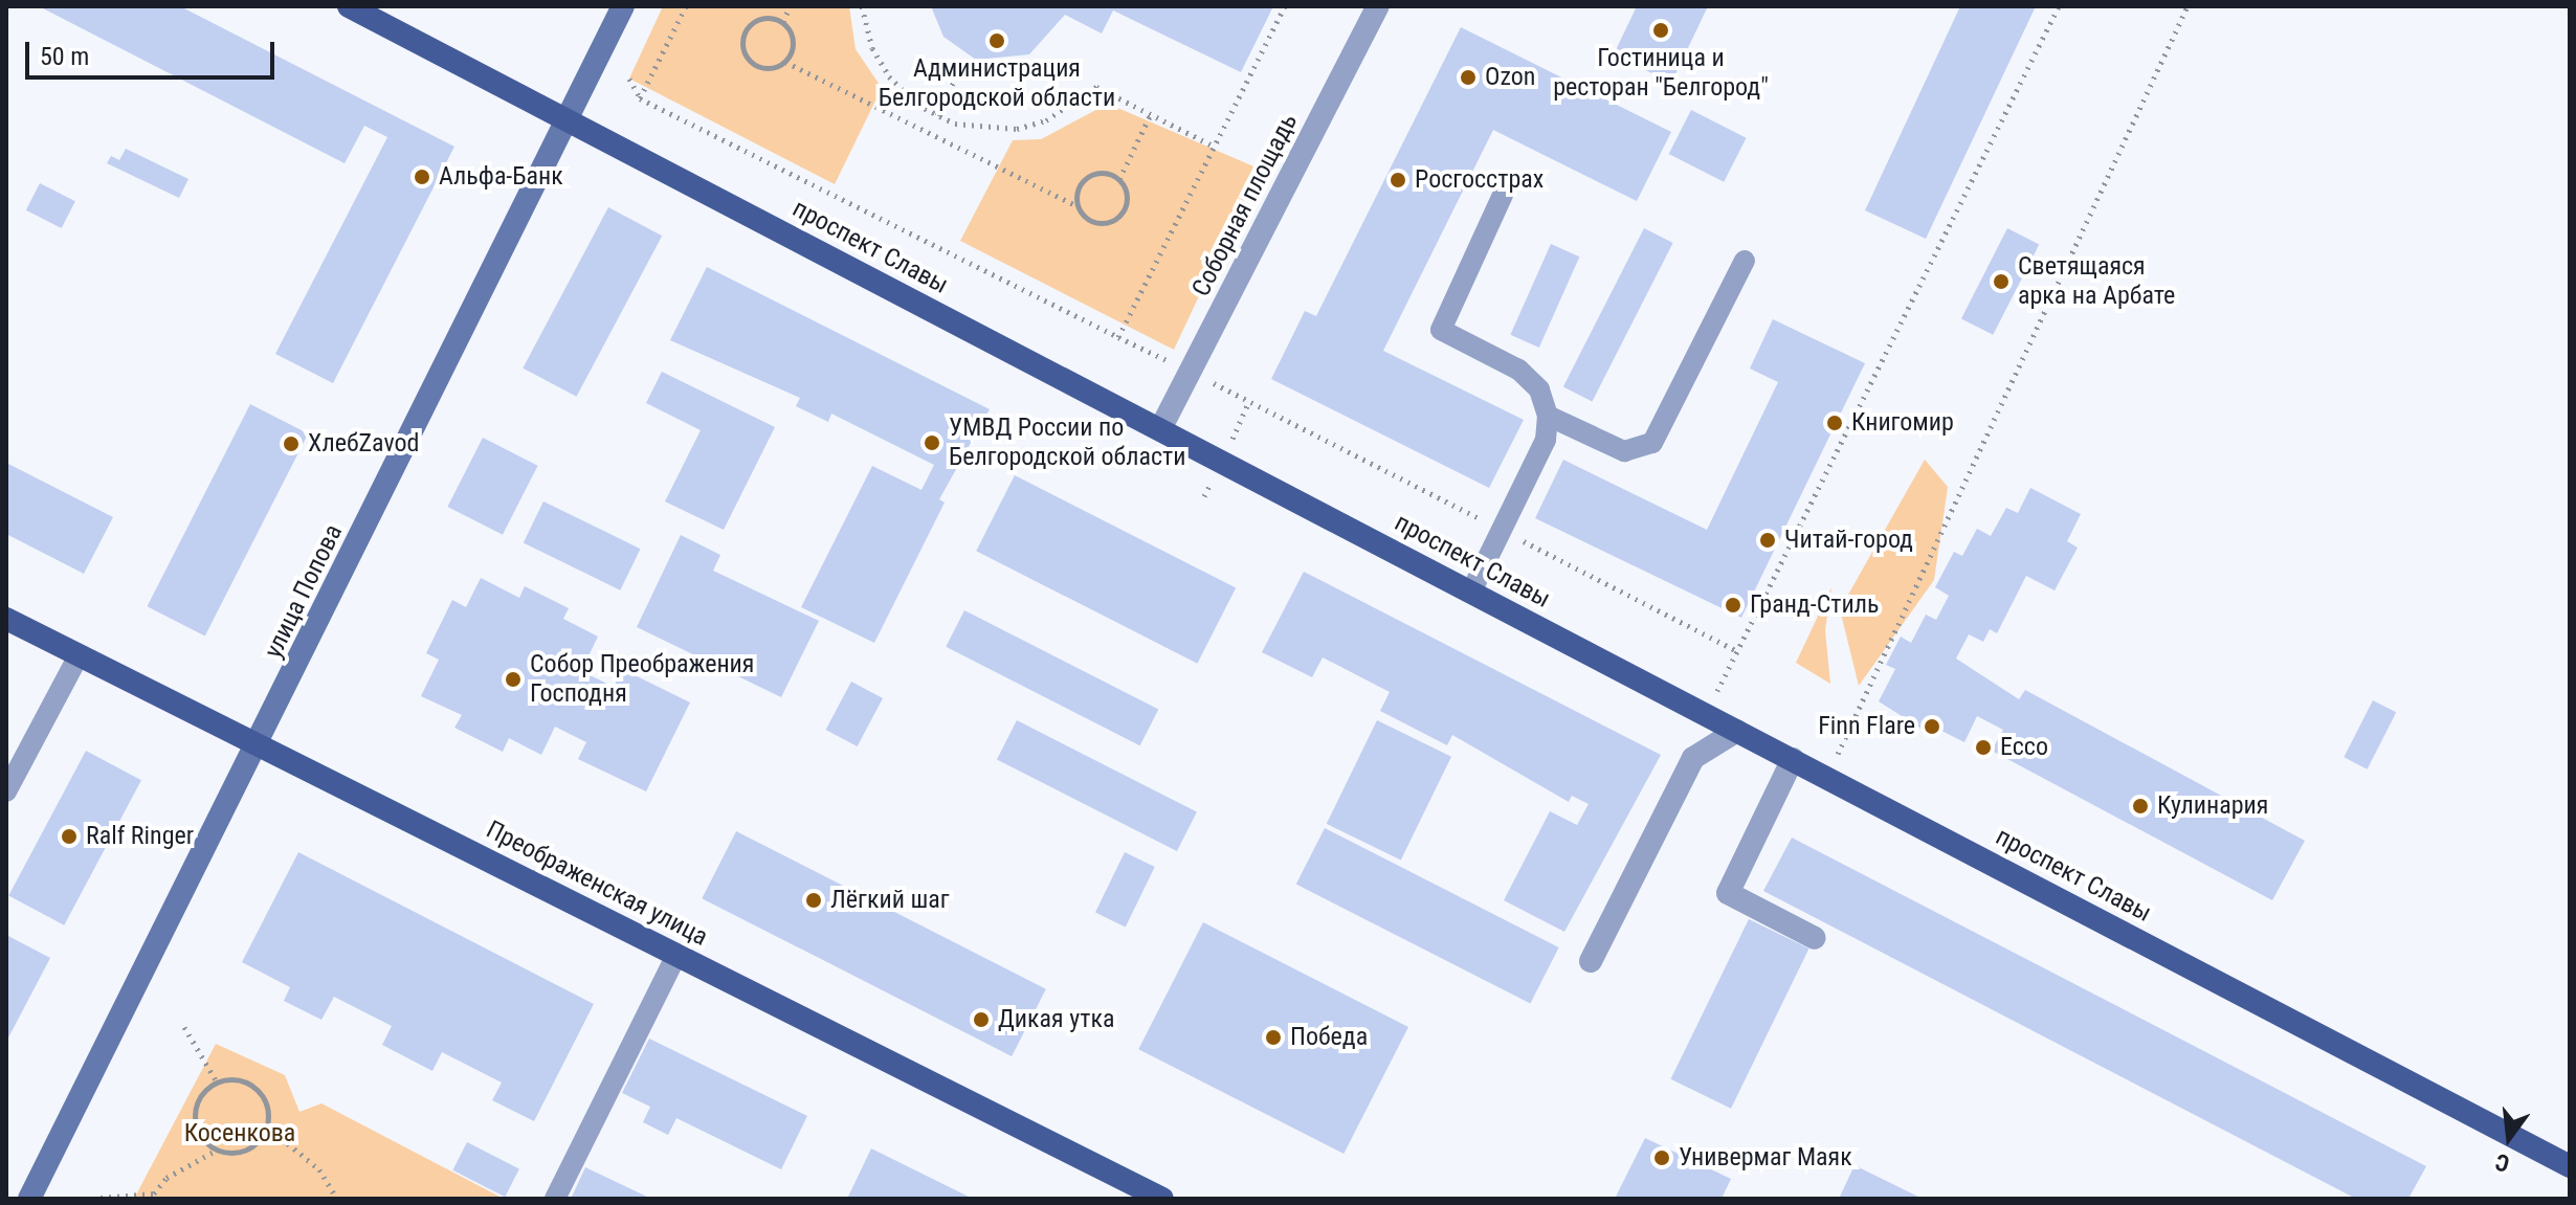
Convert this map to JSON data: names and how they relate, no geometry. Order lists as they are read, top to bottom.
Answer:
{
  "streets": {
    "main road": ["проспект Славы", "улица Попова", "Преображенская улица"],
    "street": ["Соборная площадь"]
  },
  "crossings": [
    ["Соборная площадь", "проспект Славы"],
    ["проспект Славы", "улица Попова"],
    ["улица Попова", "Преображенская улица"]
  ],
  "parks": ["Косенкова"],
  "places": [
    "Гостиница и ресторан \"Белгород\"",
    "Администрация Белгородской области",
    "Ozon",
    "Альфа-Банк",
    "Росгосстрах",
    "Светящаяся арка на Арбате",
    "Книгомир",
    "УМВД России по Белгородской области",
    "ХлебZavod",
    "Читай-город",
    "Гранд-Стиль",
    "Собор Преображения Господня",
    "Finn Flare",
    "Ecco",
    "Кулинария",
    "Ralf Ringer",
    "Лёгкий шаг",
    "Дикая утка",
    "Победа",
    "Универмаг Маяк"
  ],
  "scale_bar": "50 m",
  "north": "bottom"
}
